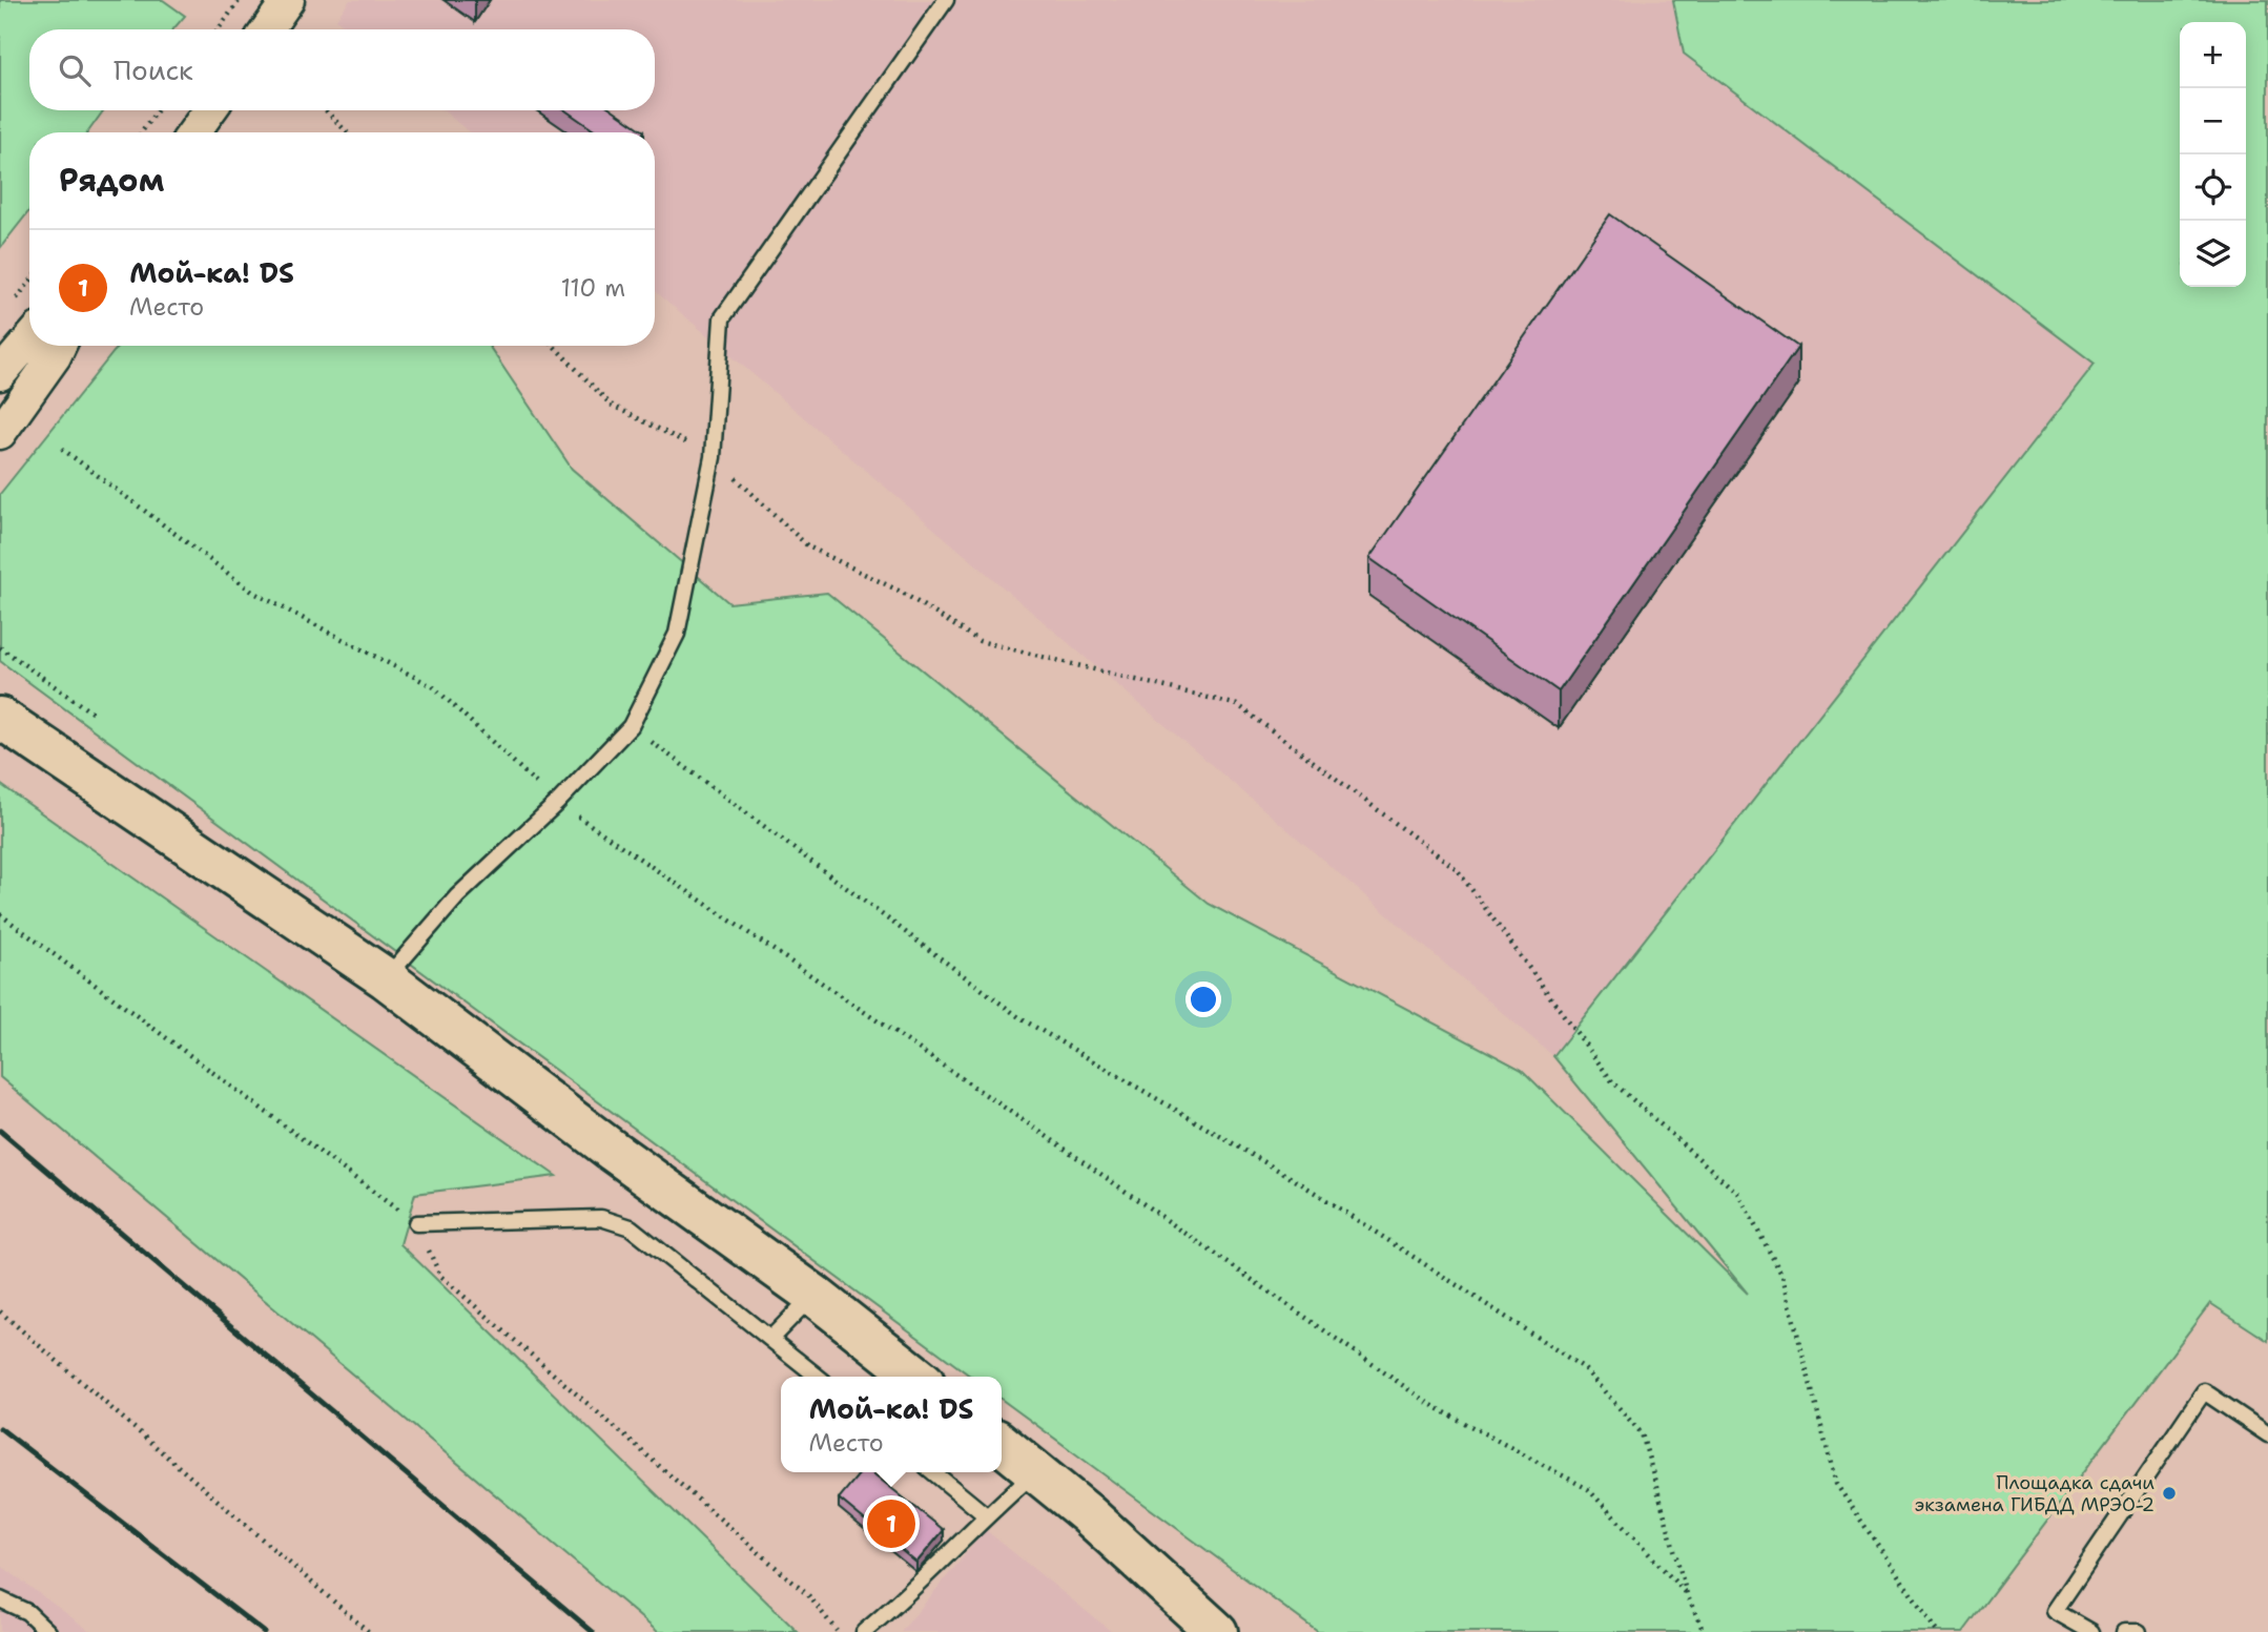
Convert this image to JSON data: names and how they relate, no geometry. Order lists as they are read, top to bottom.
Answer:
{
  "places": ["Площадка сдачи экзамена ГИБДД МРЭО-2"],
  "page": {
    "map_buttons": ["+", "−"],
    "search": "Поиск",
    "heading": "Рядом",
    "list": [
      {
        "mark": "1",
        "name": "Мой-ка! DS",
        "note": "Место",
        "value": "110 m"
      }
    ],
    "popup": ["Мой-ка! DS", "Место"],
    "pins": "1"
  }
}
